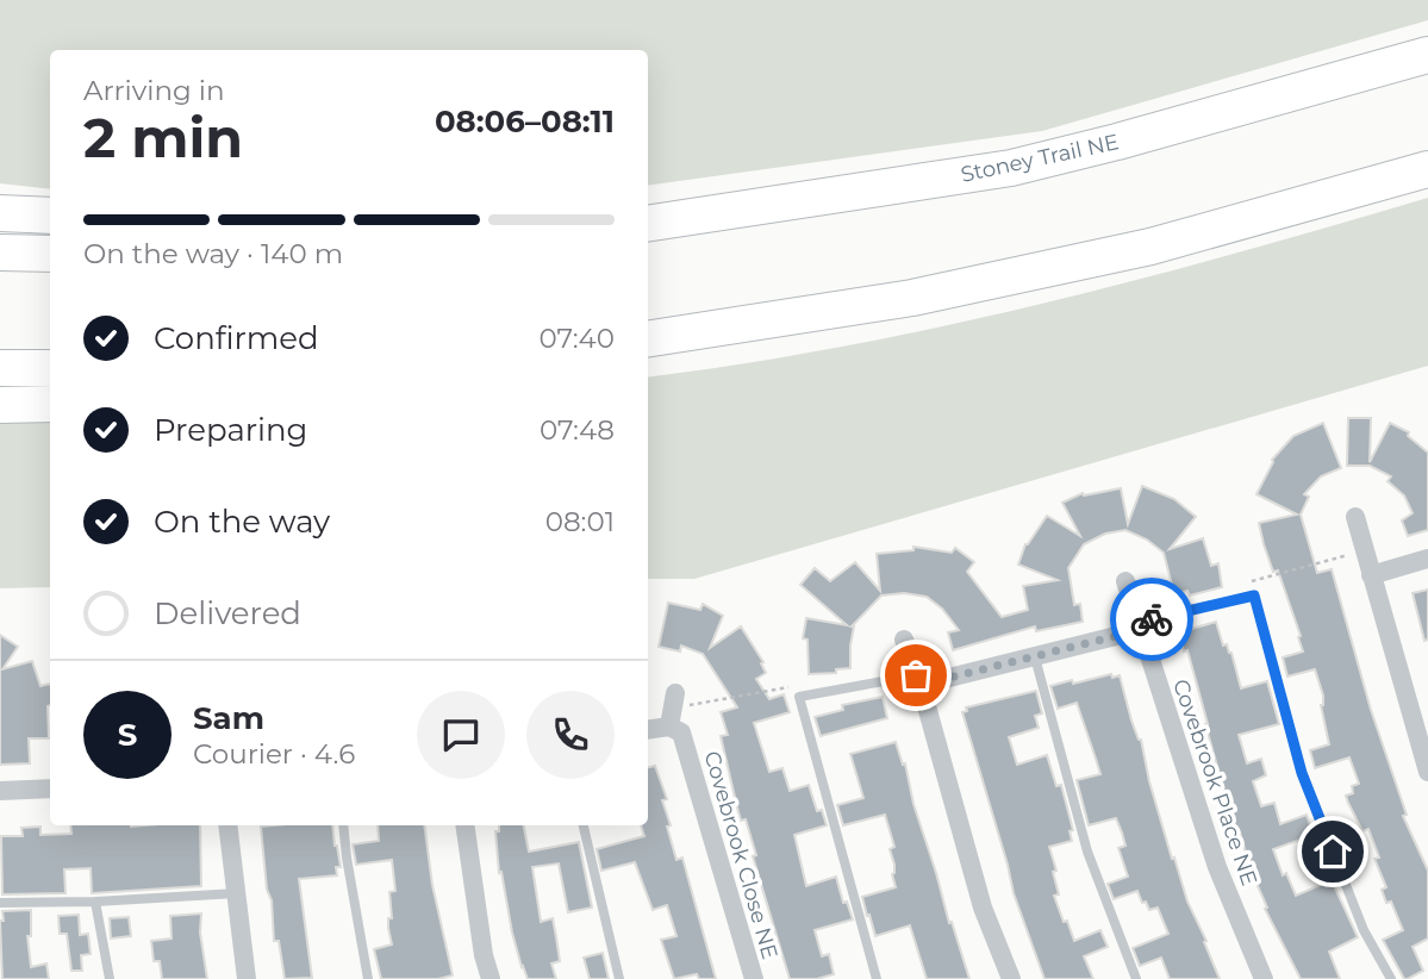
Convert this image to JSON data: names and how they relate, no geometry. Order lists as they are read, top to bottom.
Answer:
{
  "streets": {
    "highway": ["Stoney Trail NE"],
    "street": ["Covebrook Place NE", "Covebrook Close NE"]
  },
  "page": {
    "heading": ["2 min", "Arriving in", "08:06–08:11"],
    "panel": ["Sam", "Courier · 4.6"],
    "bar": "On the way · 140 m",
    "list": [
      ["Confirmed", "07:40"],
      ["Preparing", "07:48"],
      ["On the way", "08:01"],
      "Delivered"
    ],
    "round": "S"
  }
}
